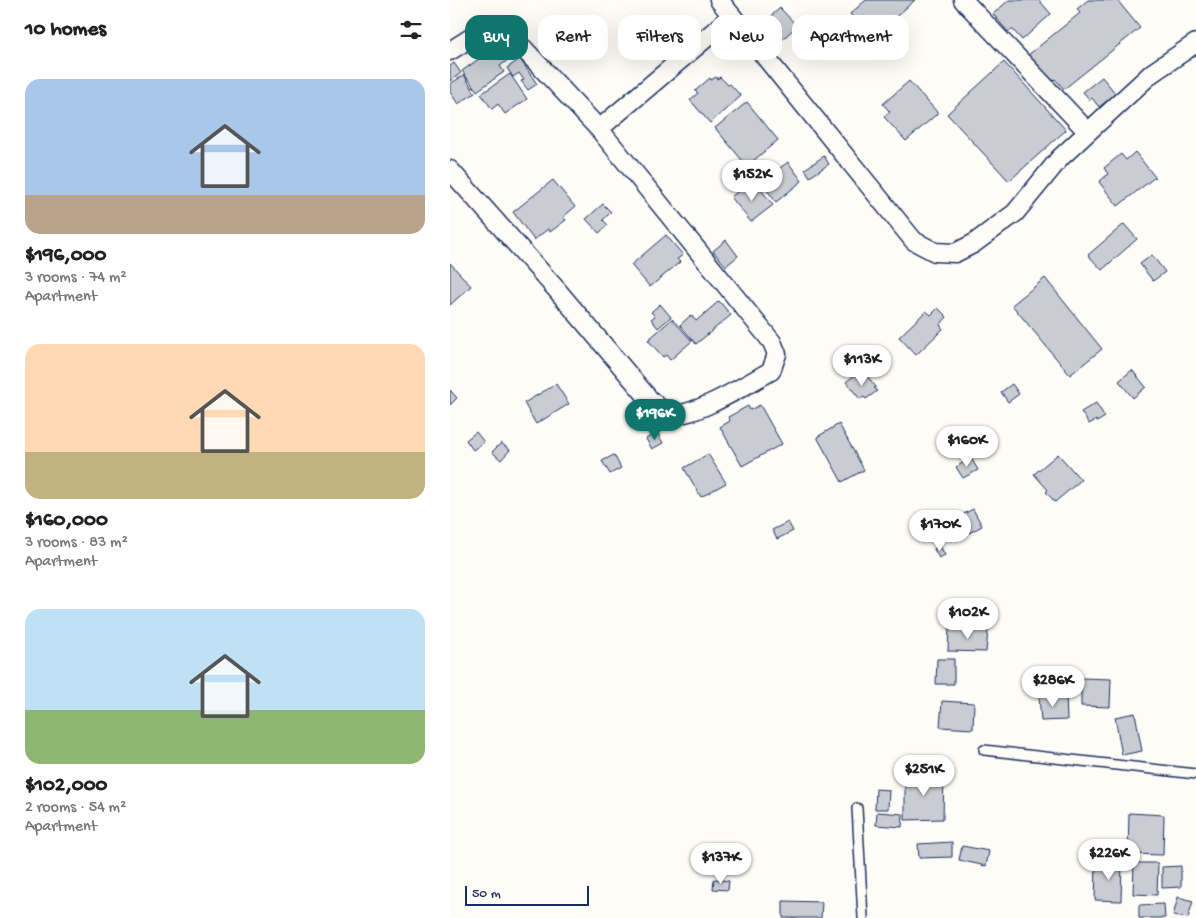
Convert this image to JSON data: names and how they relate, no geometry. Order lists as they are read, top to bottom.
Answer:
{
  "scale_bar": "50 m",
  "page": {
    "heading": "10 homes",
    "chip": [
      "Buy",
      "Rent",
      "Filters",
      "New",
      "Apartment"
    ],
    "list": [
      {
        "name": "$196,000",
        "note": "3 rooms · 74 m² · Apartment"
      },
      {
        "name": "$160,000",
        "note": "3 rooms · 83 m² · Apartment"
      },
      {
        "name": "$102,000",
        "note": "2 rooms · 54 m² · Apartment"
      }
    ],
    "price": [
      "$152K",
      "$113K",
      "$196K",
      "$160K",
      "$170K",
      "$102K",
      "$286K",
      "$251K",
      "$226K",
      "$137K"
    ],
    "scale": "50 m"
  }
}
